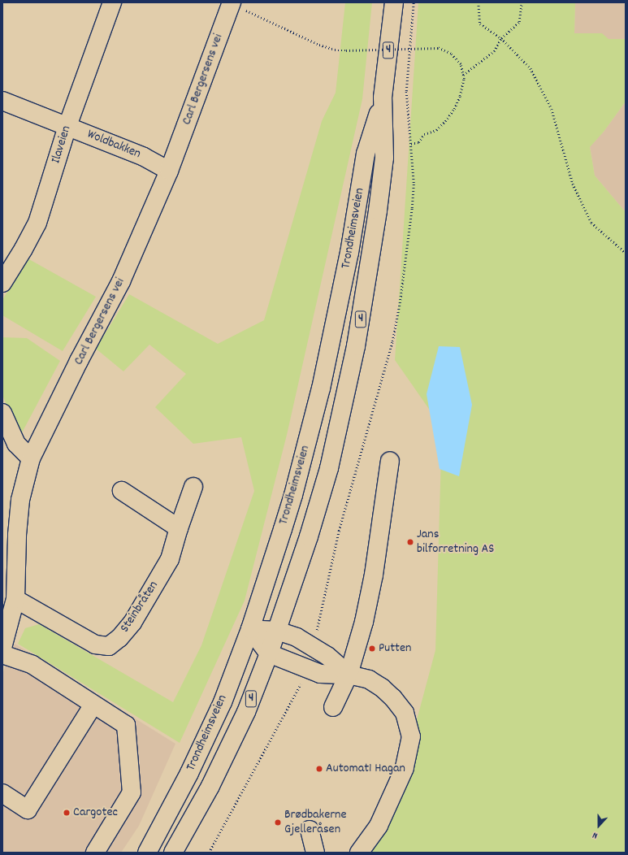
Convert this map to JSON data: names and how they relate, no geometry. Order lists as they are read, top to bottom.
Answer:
{
  "streets": {
    "main road": [
      "4",
      "Carl Bergersens vei",
      "Ilaveien",
      "Woldbakken",
      "Trondheimsveien",
      "Steinbråten"
    ]
  },
  "crossings": [
    ["Carl Bergersens vei", "Woldbakken"],
    ["Carl Bergersens vei", "Steinbråten"],
    ["Ilaveien", "Woldbakken"]
  ],
  "places": [
    "Jans bilforretning AS",
    "Putten",
    "Automat1 Hagan",
    "Cargotec",
    "Brødbakerne Gjelleråsen"
  ],
  "north": "bottom"
}
